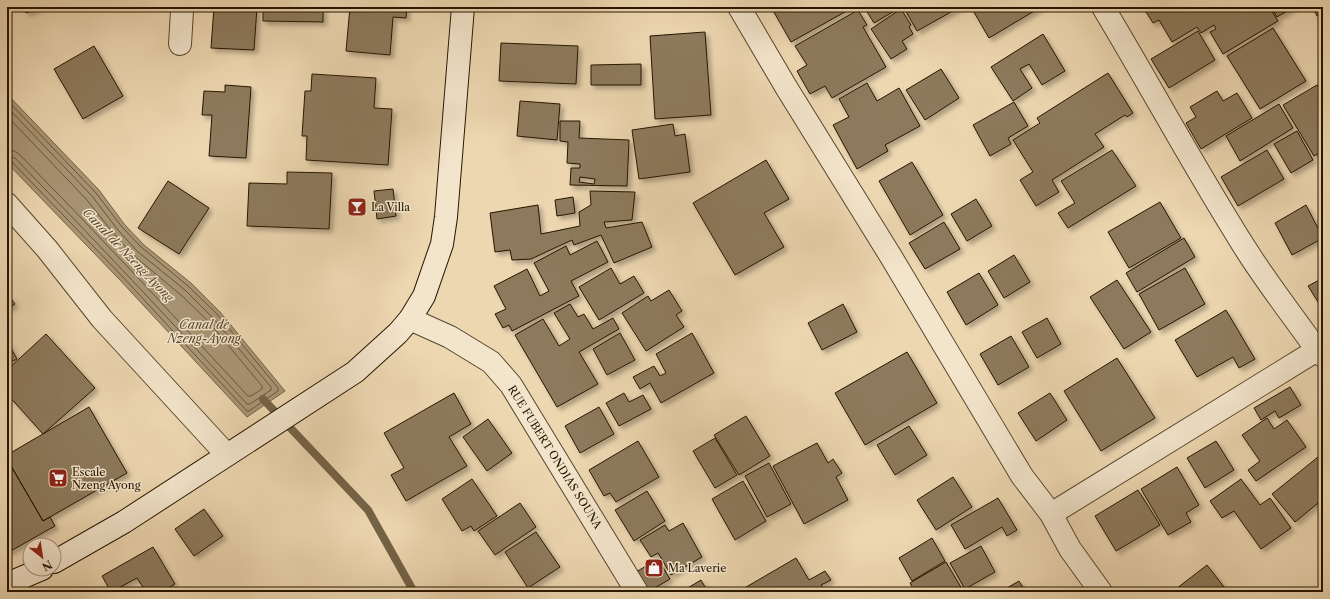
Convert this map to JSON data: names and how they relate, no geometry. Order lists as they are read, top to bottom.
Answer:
{
  "streets": {
    "street": ["RUE FUBERT ONDIAS SOUNA"]
  },
  "water": ["Canal de Nzeng Ayong", "Canal de Nzeng-Ayong"],
  "places": {
    "bar": ["La Villa"],
    "supermarket": ["Escale Nzeng Ayong"],
    "shop": ["Ma Laverie"]
  },
  "north": "bottom right"
}
